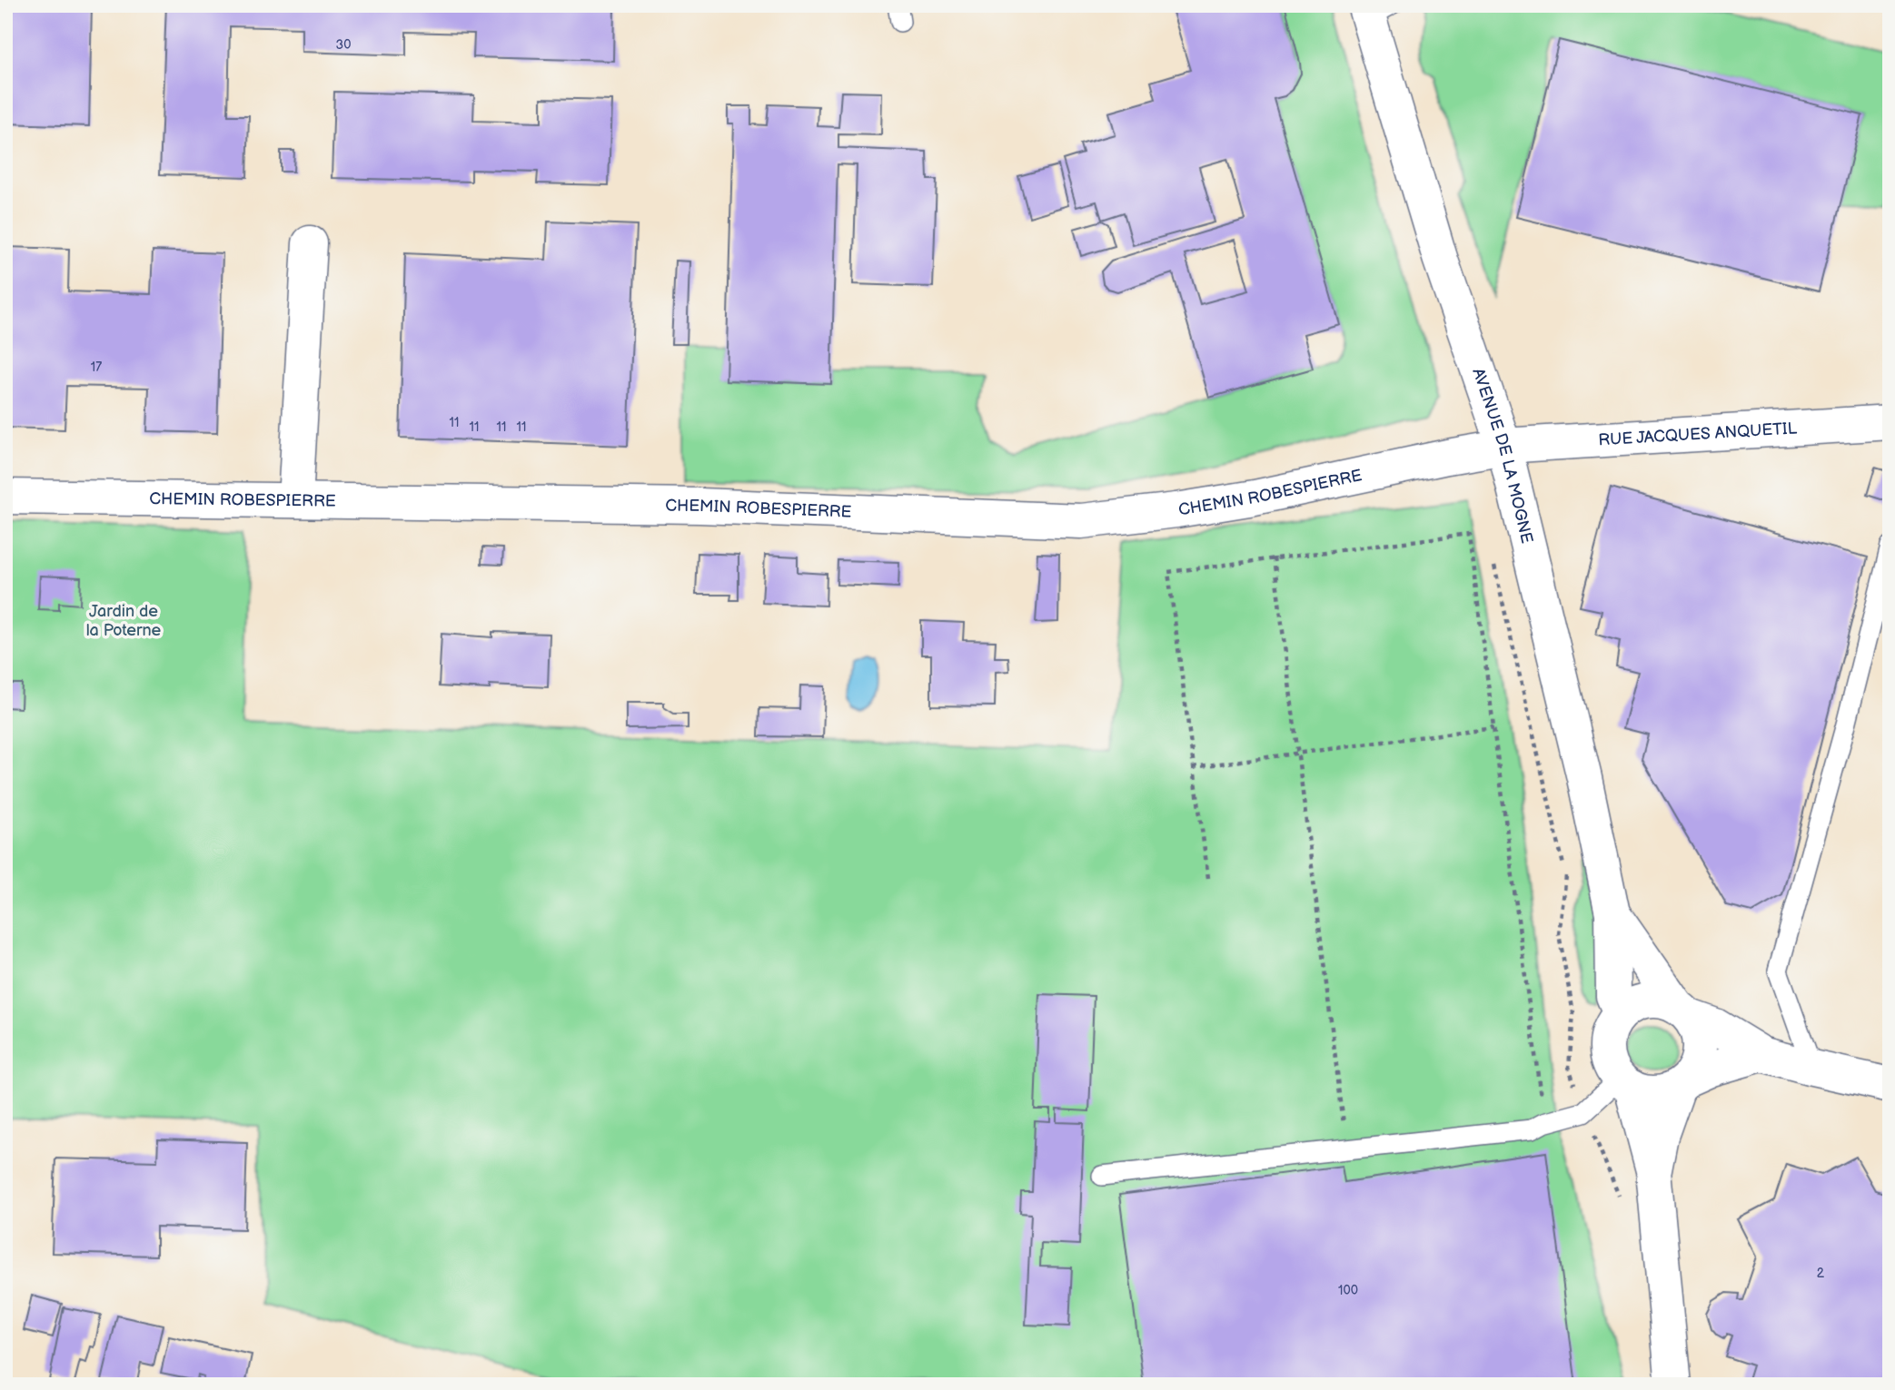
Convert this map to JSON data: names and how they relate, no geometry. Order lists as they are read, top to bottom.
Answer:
{
  "streets": {
    "street": ["RUE JACQUES ANQUETIL", "AVENUE DE LA MOGNE", "CHEMIN ROBESPIERRE"]
  },
  "crossings": [
    ["RUE JACQUES ANQUETIL", "AVENUE DE LA MOGNE"],
    ["RUE JACQUES ANQUETIL", "CHEMIN ROBESPIERRE"],
    ["AVENUE DE LA MOGNE", "CHEMIN ROBESPIERRE"]
  ],
  "parks": ["Jardin de la Poterne"],
  "house_numbers": [
    "30",
    "17",
    "11",
    "11",
    "11",
    "11",
    "2",
    "100"
  ]
}
